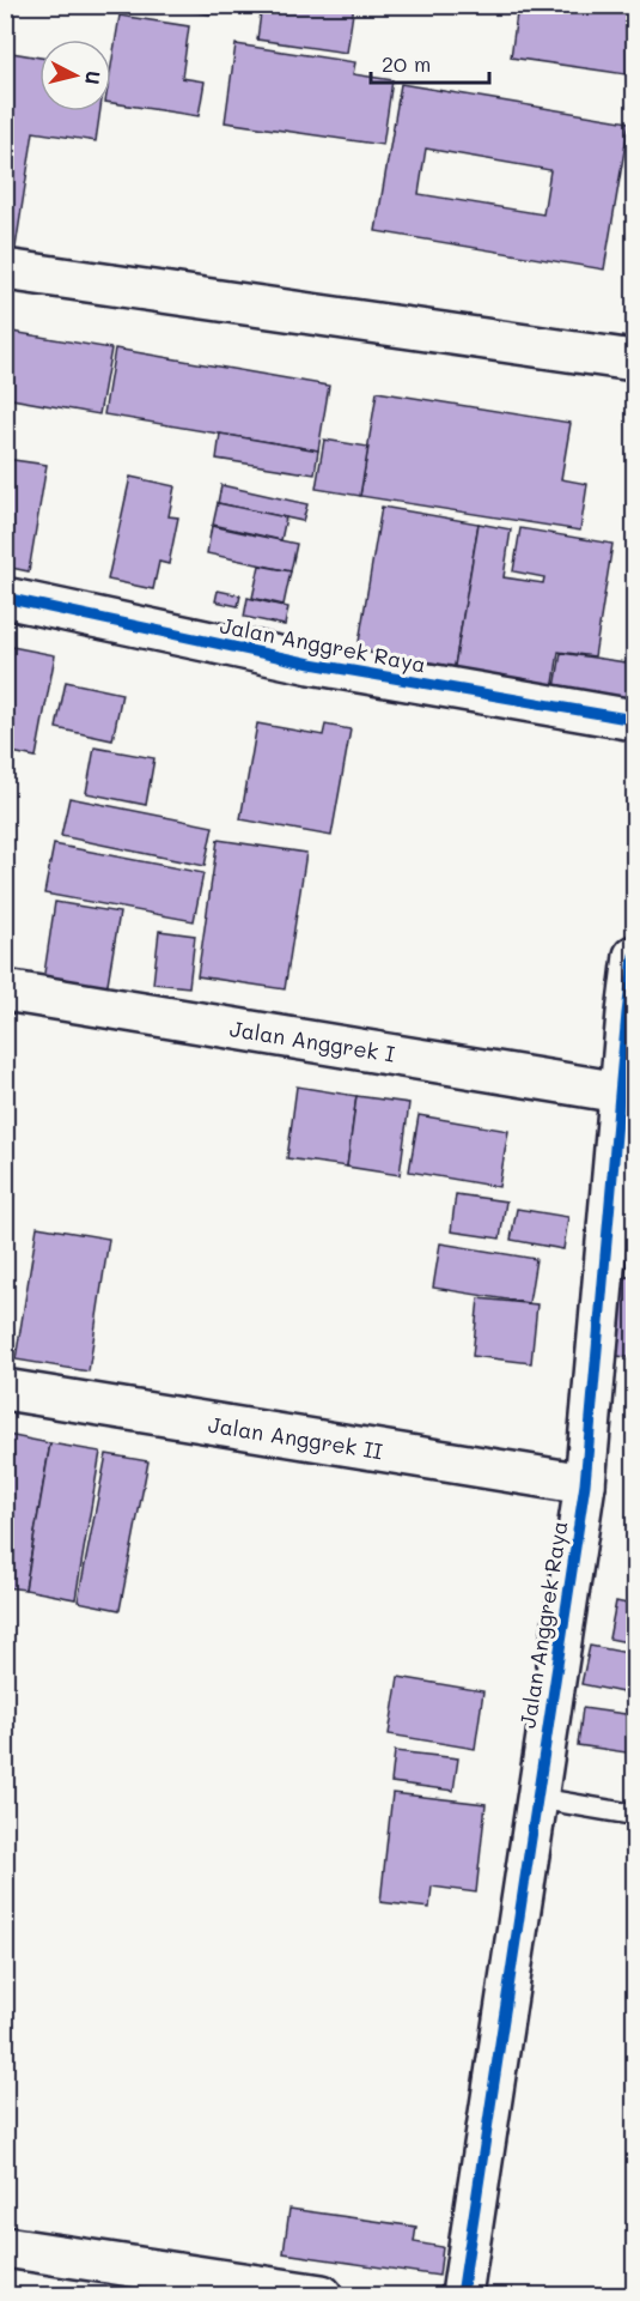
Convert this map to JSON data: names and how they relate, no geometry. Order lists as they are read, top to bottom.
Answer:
{
  "streets": {
    "street": ["Jalan Anggrek Raya", "Jalan Anggrek I", "Jalan Anggrek II"]
  },
  "crossings": [
    ["Jalan Anggrek Raya", "Jalan Anggrek I"],
    ["Jalan Anggrek Raya", "Jalan Anggrek II"]
  ],
  "scale_bar": "20 m",
  "north": "right"
}
